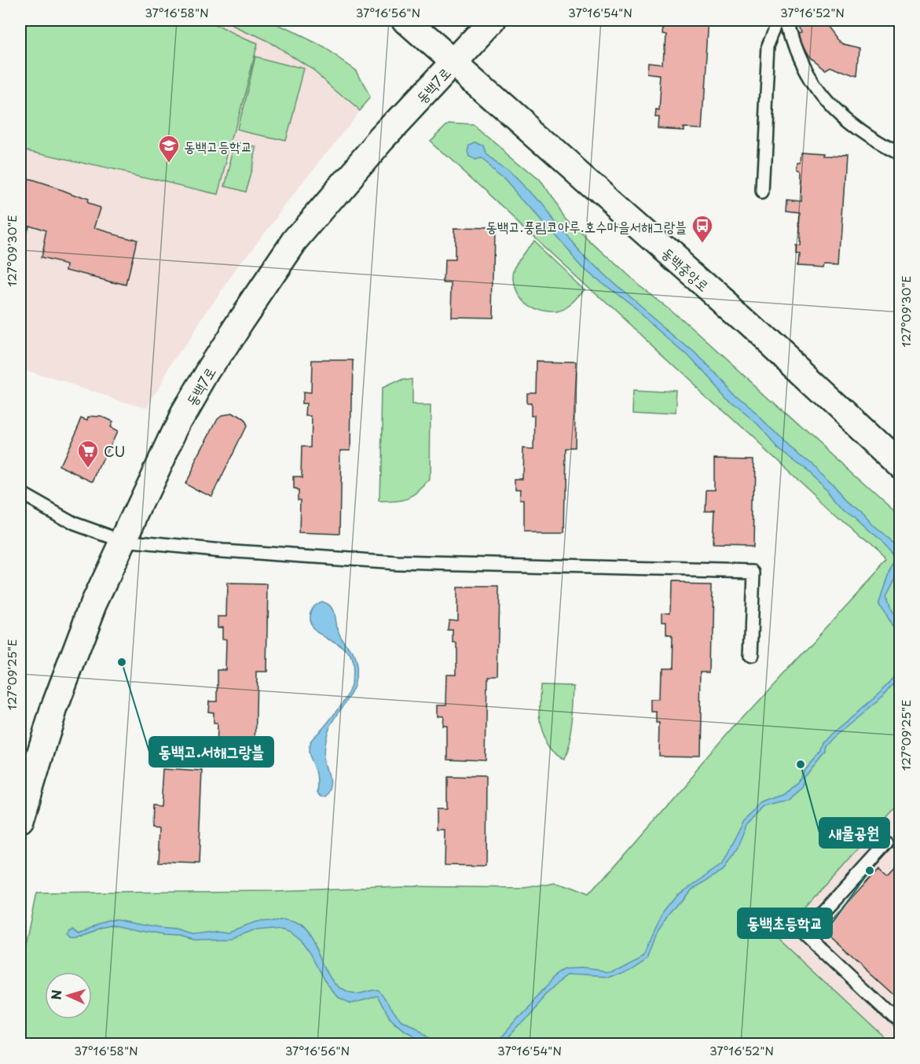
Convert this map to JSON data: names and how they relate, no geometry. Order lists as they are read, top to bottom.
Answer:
{
  "streets": {
    "street": ["동백7로", "동백중앙로"]
  },
  "crossings": [
    ["동백7로", "동백중앙로"]
  ],
  "places": {
    "school or university": ["동백고등학교"],
    "bus stop": ["동백고.풍림코아루.호수마을서해그랑블"],
    "supermarket": ["CU"],
    "other": ["동백고.서해그랑블", "새물공원", "동백초등학교"]
  },
  "north": "left",
  "coordinates": [
    "37°16'58\"N",
    "37°16'56\"N",
    "37°16'54\"N",
    "37°16'52\"N",
    "127°09'30\"E",
    "127°09'25\"E"
  ]
}
